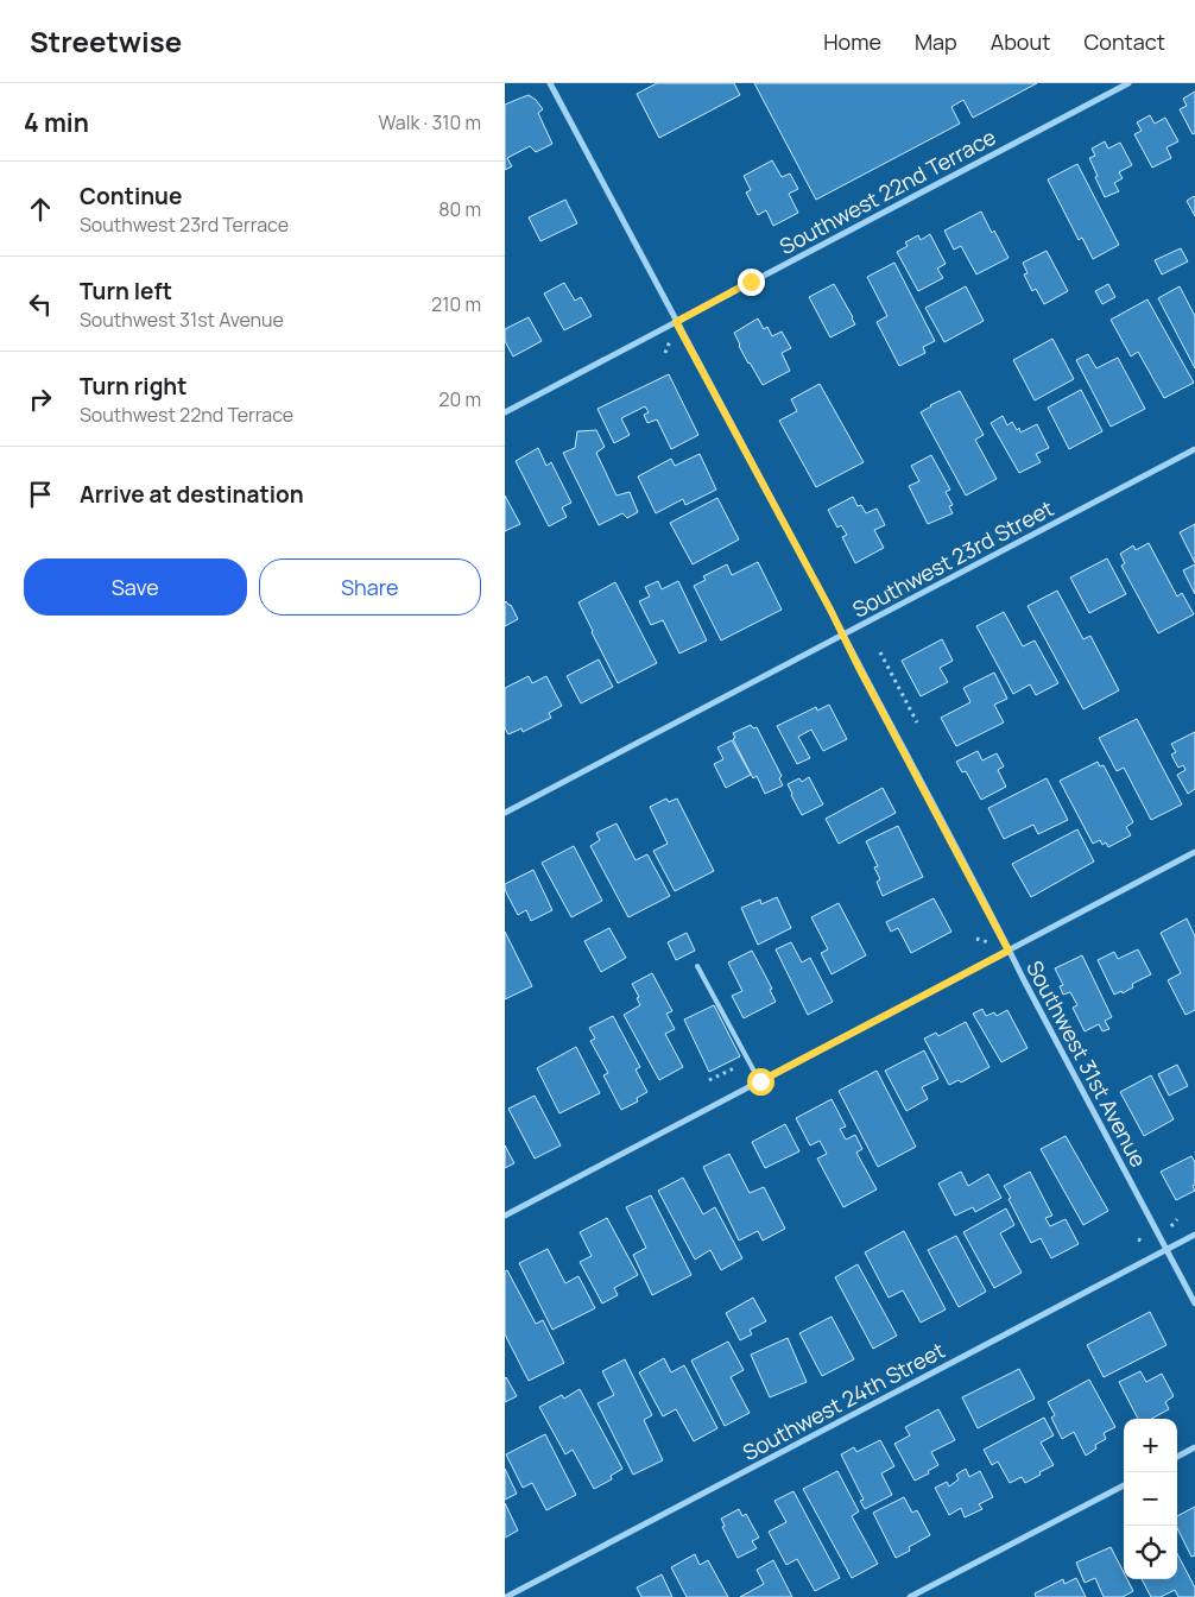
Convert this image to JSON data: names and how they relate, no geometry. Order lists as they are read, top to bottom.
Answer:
{
  "streets": {
    "street": [
      "Southwest 22nd Terrace",
      "Southwest 23rd Street",
      "Southwest 31st Avenue",
      "Southwest 24th Street"
    ]
  },
  "crossings": [
    ["Southwest 22nd Terrace", "Southwest 31st Avenue"],
    ["Southwest 23rd Street", "Southwest 31st Avenue"],
    ["Southwest 31st Avenue", "Southwest 24th Street"]
  ],
  "page": {
    "header": "Streetwise",
    "nav": [
      "Home",
      "Map",
      "About",
      "Contact"
    ],
    "heading": ["4 min", "Walk · 310 m"],
    "list": [
      ["Continue", "Southwest 23rd Terrace", "80 m"],
      ["Turn left", "Southwest 31st Avenue", "210 m"],
      ["Turn right", "Southwest 22nd Terrace", "20 m"],
      "Arrive at destination"
    ],
    "buttons": ["Save", "Share"],
    "map_buttons": ["+", "−"]
  }
}
